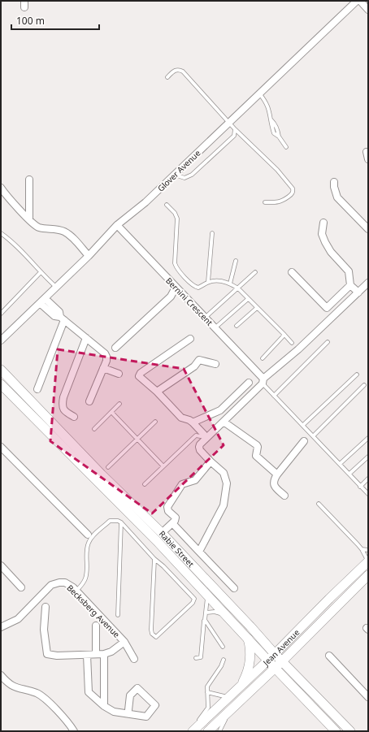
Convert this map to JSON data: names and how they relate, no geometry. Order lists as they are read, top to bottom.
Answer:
{
  "streets": {
    "main road": ["Rabie Street", "Jean Avenue"],
    "street": ["Glover Avenue", "Bernini Crescent", "Becksberg Avenue"]
  },
  "crossings": [
    ["Glover Avenue", "Bernini Crescent"],
    ["Rabie Street", "Jean Avenue"]
  ],
  "scale_bar": "100 m"
}
